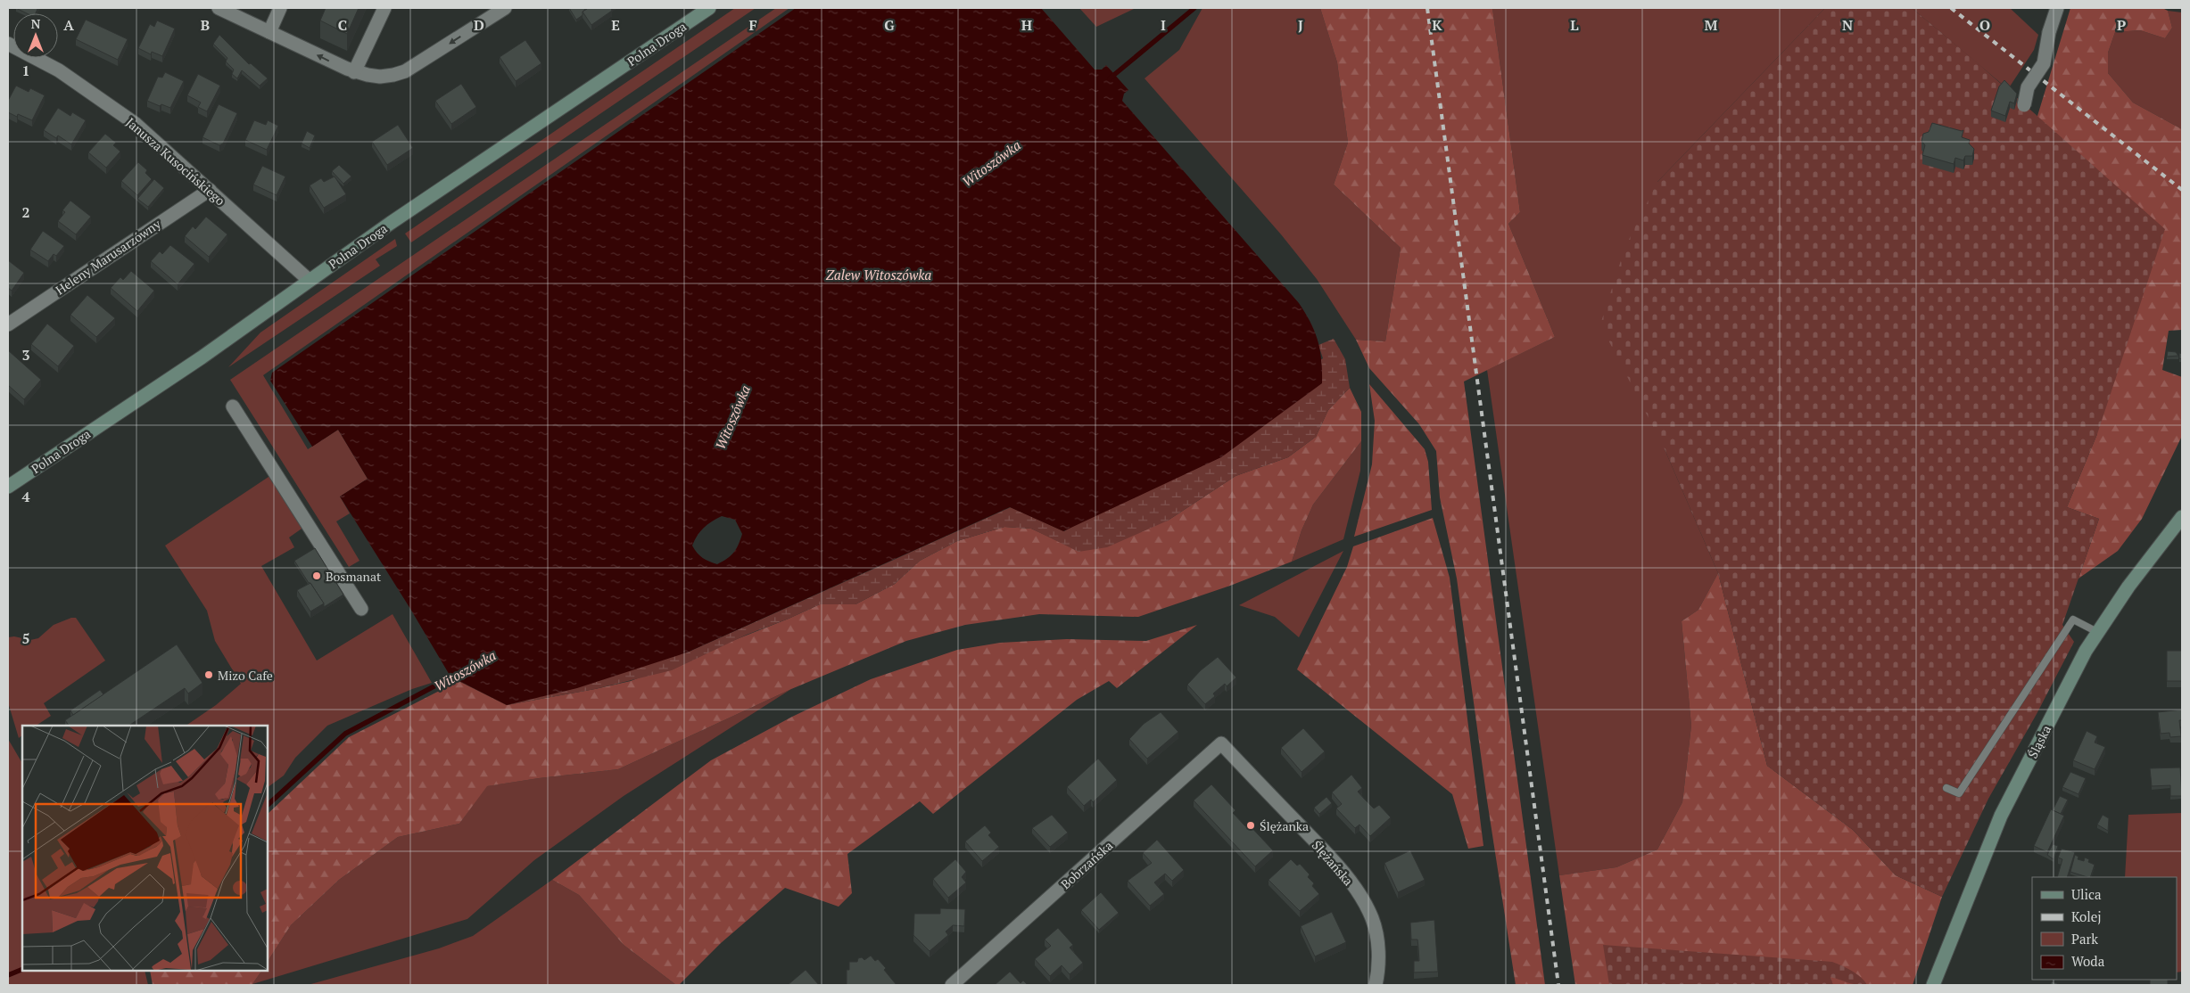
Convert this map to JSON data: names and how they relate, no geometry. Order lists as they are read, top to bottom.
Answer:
{
  "streets": {
    "street": [
      "Polna Droga",
      "Janusza Kusocińskiego",
      "Heleny Marusarzówny",
      "Śląska",
      "Ślężańska",
      "Bobrzańska"
    ]
  },
  "crossings": [
    ["Polna Droga", "Janusza Kusocińskiego"],
    ["Janusza Kusocińskiego", "Heleny Marusarzówny"],
    ["Ślężańska", "Bobrzańska"]
  ],
  "water": ["Witoszówka", "Zalew Witoszówka"],
  "places": ["Bosmanat", "Mizo Cafe", "Ślężanka"],
  "legend": [
    "Ulica",
    "Kolej",
    "Park",
    "Woda"
  ],
  "north": "top",
  "grid": {
    "columns": [
      "A",
      "B",
      "C",
      "D",
      "E",
      "F",
      "G",
      "H",
      "I",
      "J",
      "K",
      "L",
      "M",
      "N",
      "O",
      "P"
    ],
    "rows": [
      "1",
      "2",
      "3",
      "4",
      "5"
    ]
  }
}
